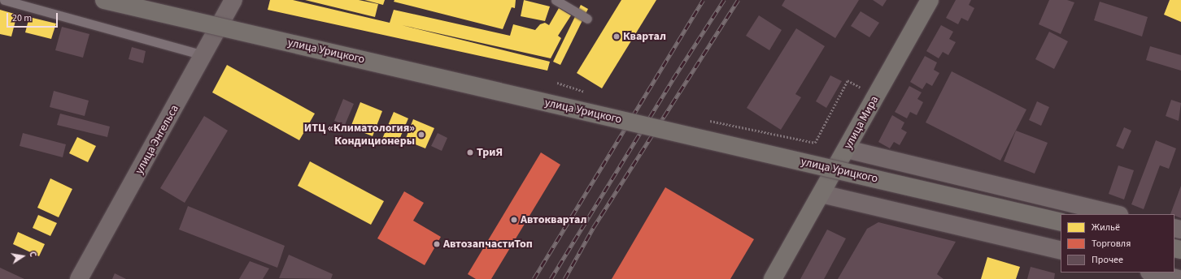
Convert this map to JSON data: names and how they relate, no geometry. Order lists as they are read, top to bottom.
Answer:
{
  "streets": {
    "main road": ["улица Урицкого", "улица Мира"],
    "street": ["улица Энгельса"]
  },
  "crossings": [
    ["улица Урицкого", "улица Мира"]
  ],
  "places": [
    "Квартал",
    "ИТЦ «Климатология» Кондиционеры",
    "ТриЯ",
    "Автоквартал",
    "АвтозапчастиТоп"
  ],
  "legend": ["Жильё", "Торговля", "Прочее"],
  "scale_bar": "20 m",
  "north": "right"
}
